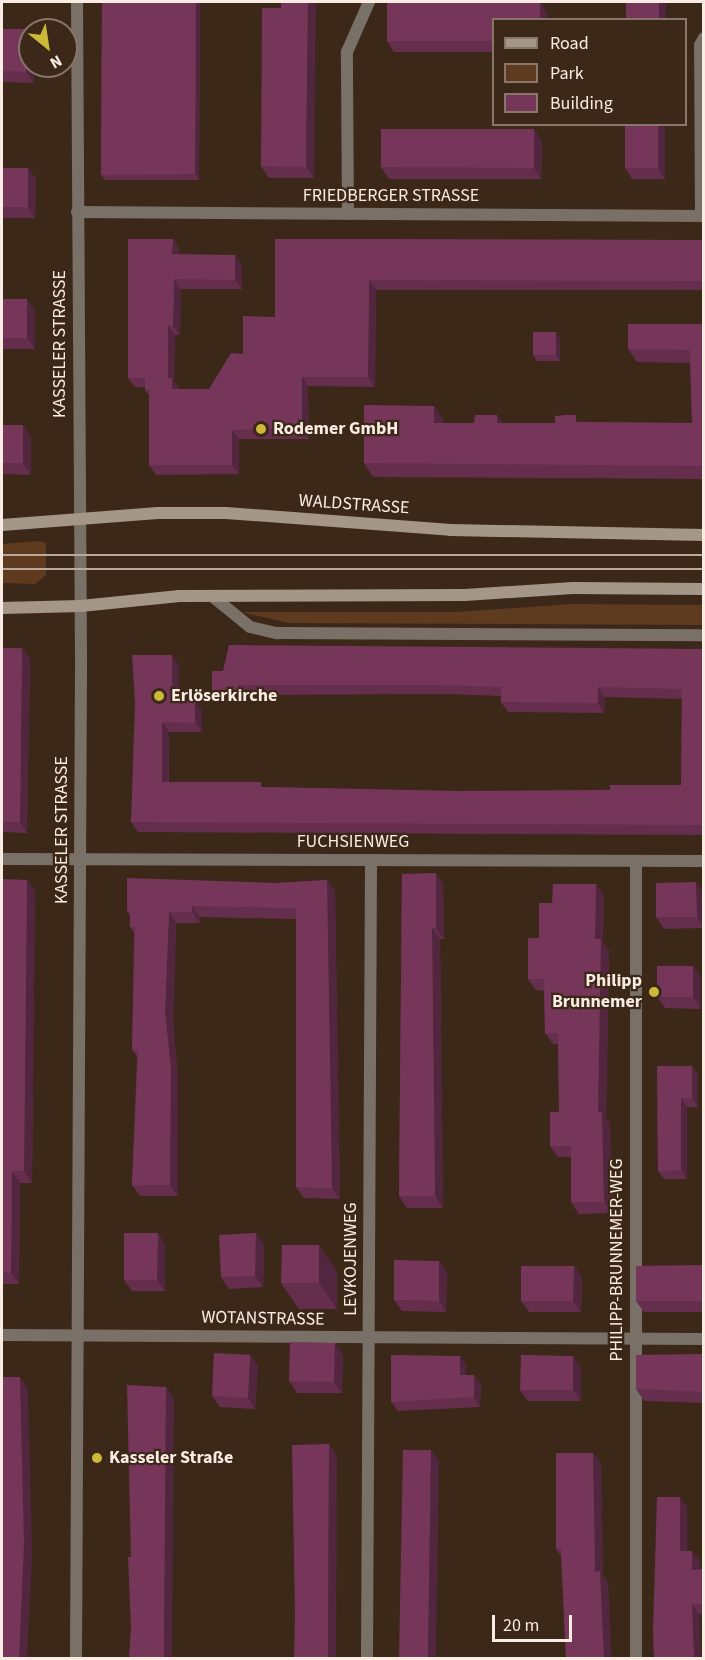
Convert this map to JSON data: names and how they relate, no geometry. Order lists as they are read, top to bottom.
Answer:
{
  "streets": {
    "main road": ["WALDSTRASSE"],
    "street": [
      "FRIEDBERGER STRASSE",
      "KASSELER STRASSE",
      "FUCHSIENWEG",
      "LEVKOJENWEG",
      "PHILIPP-BRUNNEMER-WEG",
      "WOTANSTRASSE"
    ]
  },
  "crossings": [
    ["FRIEDBERGER STRASSE", "KASSELER STRASSE"],
    ["KASSELER STRASSE", "WALDSTRASSE"],
    ["KASSELER STRASSE", "FUCHSIENWEG"],
    ["KASSELER STRASSE", "WOTANSTRASSE"],
    ["FUCHSIENWEG", "LEVKOJENWEG"],
    ["FUCHSIENWEG", "PHILIPP-BRUNNEMER-WEG"],
    ["LEVKOJENWEG", "WOTANSTRASSE"],
    ["PHILIPP-BRUNNEMER-WEG", "WOTANSTRASSE"]
  ],
  "places": [
    "Rodemer GmbH",
    "Erlöserkirche",
    "Philipp Brunnemer",
    "Kasseler Straße"
  ],
  "legend": ["Road", "Park", "Building"],
  "scale_bar": "20 m",
  "north": "bottom right"
}
